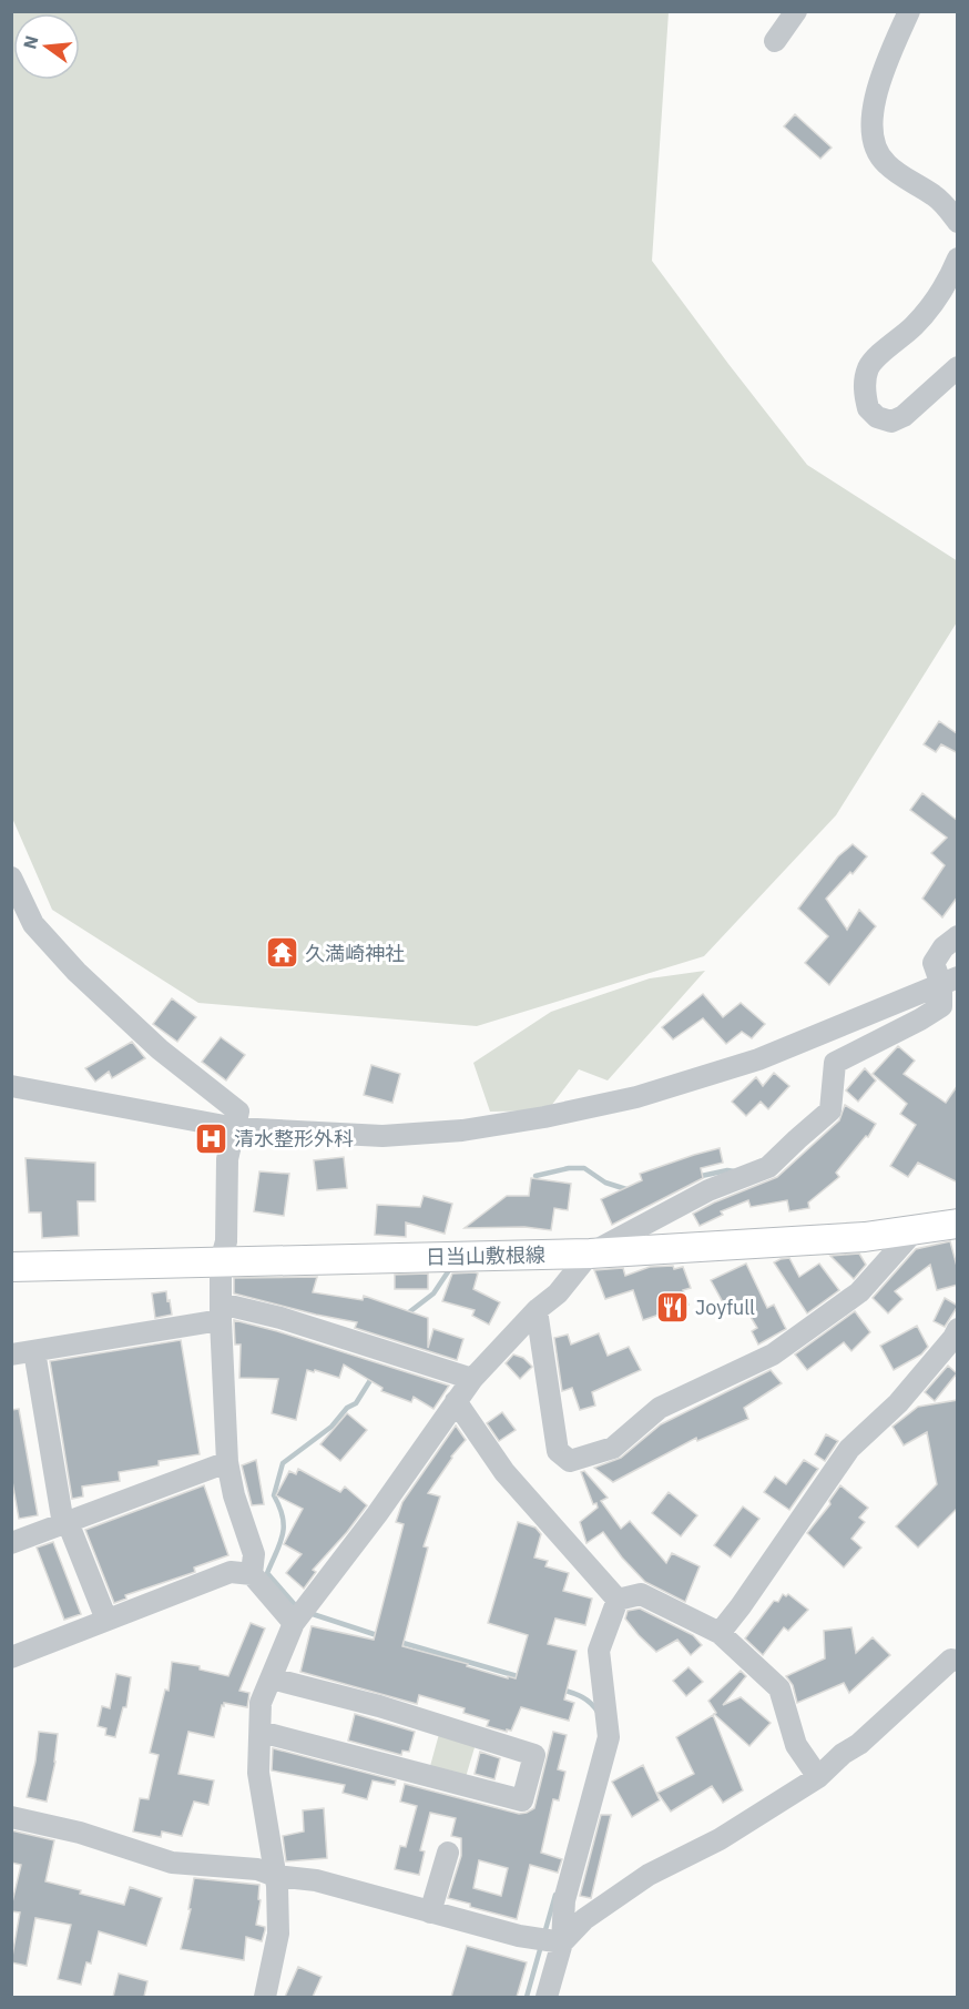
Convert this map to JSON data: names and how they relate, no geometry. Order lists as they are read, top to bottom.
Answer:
{
  "streets": {
    "main road": ["日当山敷根線"]
  },
  "places": {
    "temple": ["久満崎神社"],
    "hospital": ["清水整形外科"],
    "restaurant": ["Joyfull"]
  },
  "north": "left"
}
